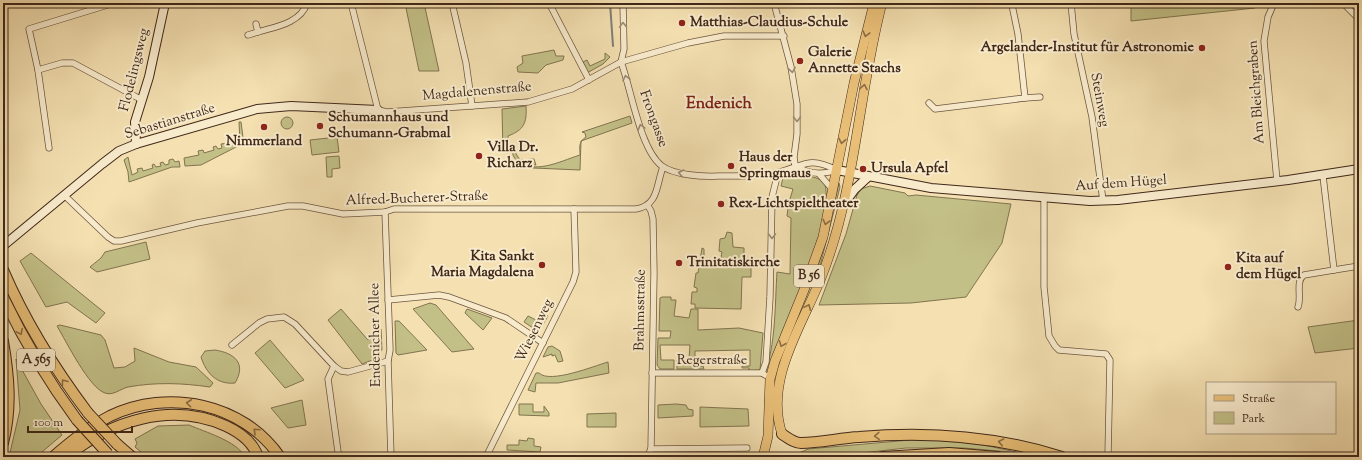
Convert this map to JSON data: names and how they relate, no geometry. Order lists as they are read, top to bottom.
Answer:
{
  "streets": {
    "highway": ["A 565"],
    "main road": ["B 56"],
    "street": [
      "Flodelingsweg",
      "Magdalenenstraße",
      "Am Bleichgraben",
      "Steinweg",
      "Frongasse",
      "Sebastianstraße",
      "Auf dem Hügel",
      "Alfred-Bucherer-Straße",
      "Brahmsstraße",
      "Wiesenweg",
      "Endenicher Allee",
      "Regerstraße"
    ]
  },
  "crossings": [
    ["Flodelingsweg", "Sebastianstraße"],
    ["Magdalenenstraße", "Frongasse"],
    ["Magdalenenstraße", "Sebastianstraße"],
    ["Am Bleichgraben", "Auf dem Hügel"],
    ["Steinweg", "Auf dem Hügel"],
    ["Frongasse", "Auf dem Hügel"],
    ["Frongasse", "B 56"],
    ["Sebastianstraße", "Alfred-Bucherer-Straße"],
    ["Auf dem Hügel", "B 56"],
    ["Alfred-Bucherer-Straße", "Brahmsstraße"],
    ["Alfred-Bucherer-Straße", "Wiesenweg"],
    ["Alfred-Bucherer-Straße", "Endenicher Allee"],
    ["B 56", "Regerstraße"],
    ["Brahmsstraße", "Regerstraße"]
  ],
  "one_way": ["Frongasse"],
  "districts": ["Endenich"],
  "places": [
    "Matthias-Claudius-Schule",
    "Argelander-Institut für Astronomie",
    "Galerie Annette Stachs",
    "Schumannhaus und Schumann-Grabmal",
    "Nimmerland",
    "Villa Dr. Richarz",
    "Haus der Springmaus",
    "Ursula Apfel",
    "Rex-Lichtspieltheater",
    "Trinitatiskirche",
    "Kita Sankt Maria Magdalena",
    "Kita auf dem Hügel"
  ],
  "legend": ["Straße", "Park"],
  "scale_bar": "100 m"
}
